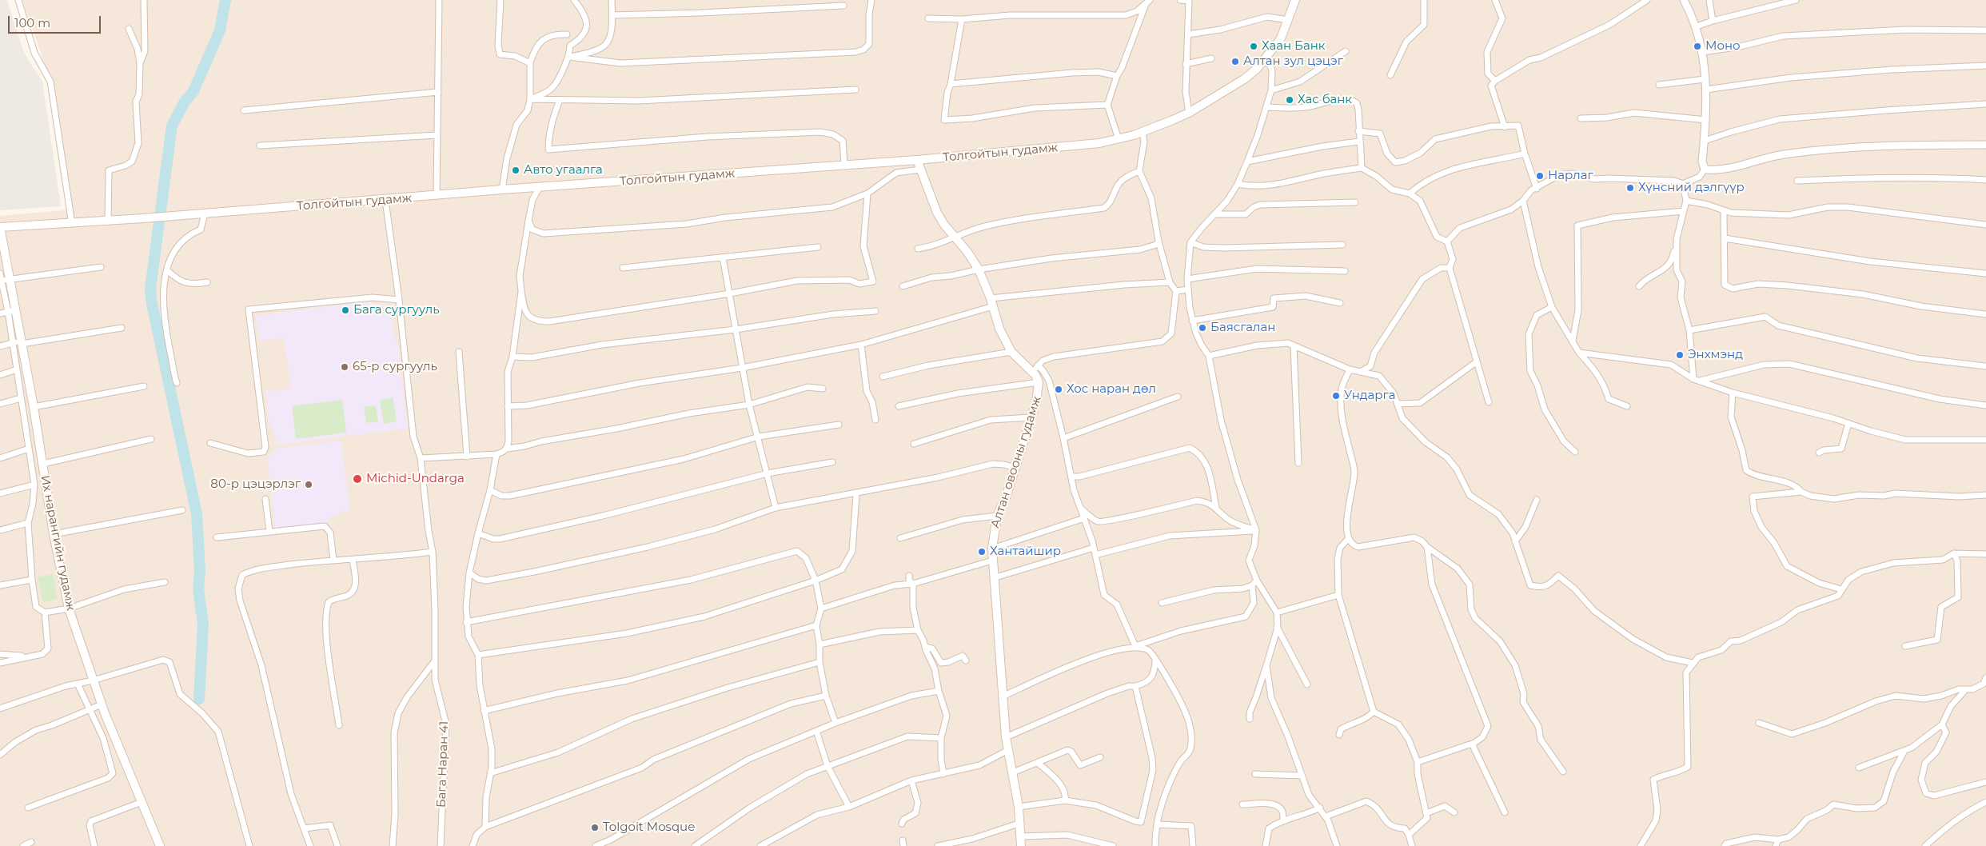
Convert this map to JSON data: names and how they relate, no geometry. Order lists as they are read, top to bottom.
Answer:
{
  "streets": {
    "main road": ["Толгойтын гудамж", "Алтан овооны гудамж", "Их нарангийн гудамж"],
    "street": ["Бага Наран 41"]
  },
  "crossings": [
    ["Толгойтын гудамж", "Алтан овооны гудамж"],
    ["Толгойтын гудамж", "Их нарангийн гудамж"],
    ["Толгойтын гудамж", "Бага Наран 41"]
  ],
  "places": [
    "Хаан Банк",
    "Моно",
    "Алтан зул цэцэг",
    "Хас банк",
    "Авто угаалга",
    "Нарлаг",
    "Хүнсний дэлгүүр",
    "Бага сургууль",
    "Баясгалан",
    "Энхмэнд",
    "65-р сургууль",
    "Хос наран дөл",
    "Ундарга",
    "Michid-Undarga",
    "80-р цэцэрлэг",
    "Хантайшир",
    "Tolgoit Mosque"
  ],
  "scale_bar": "100 m"
}
